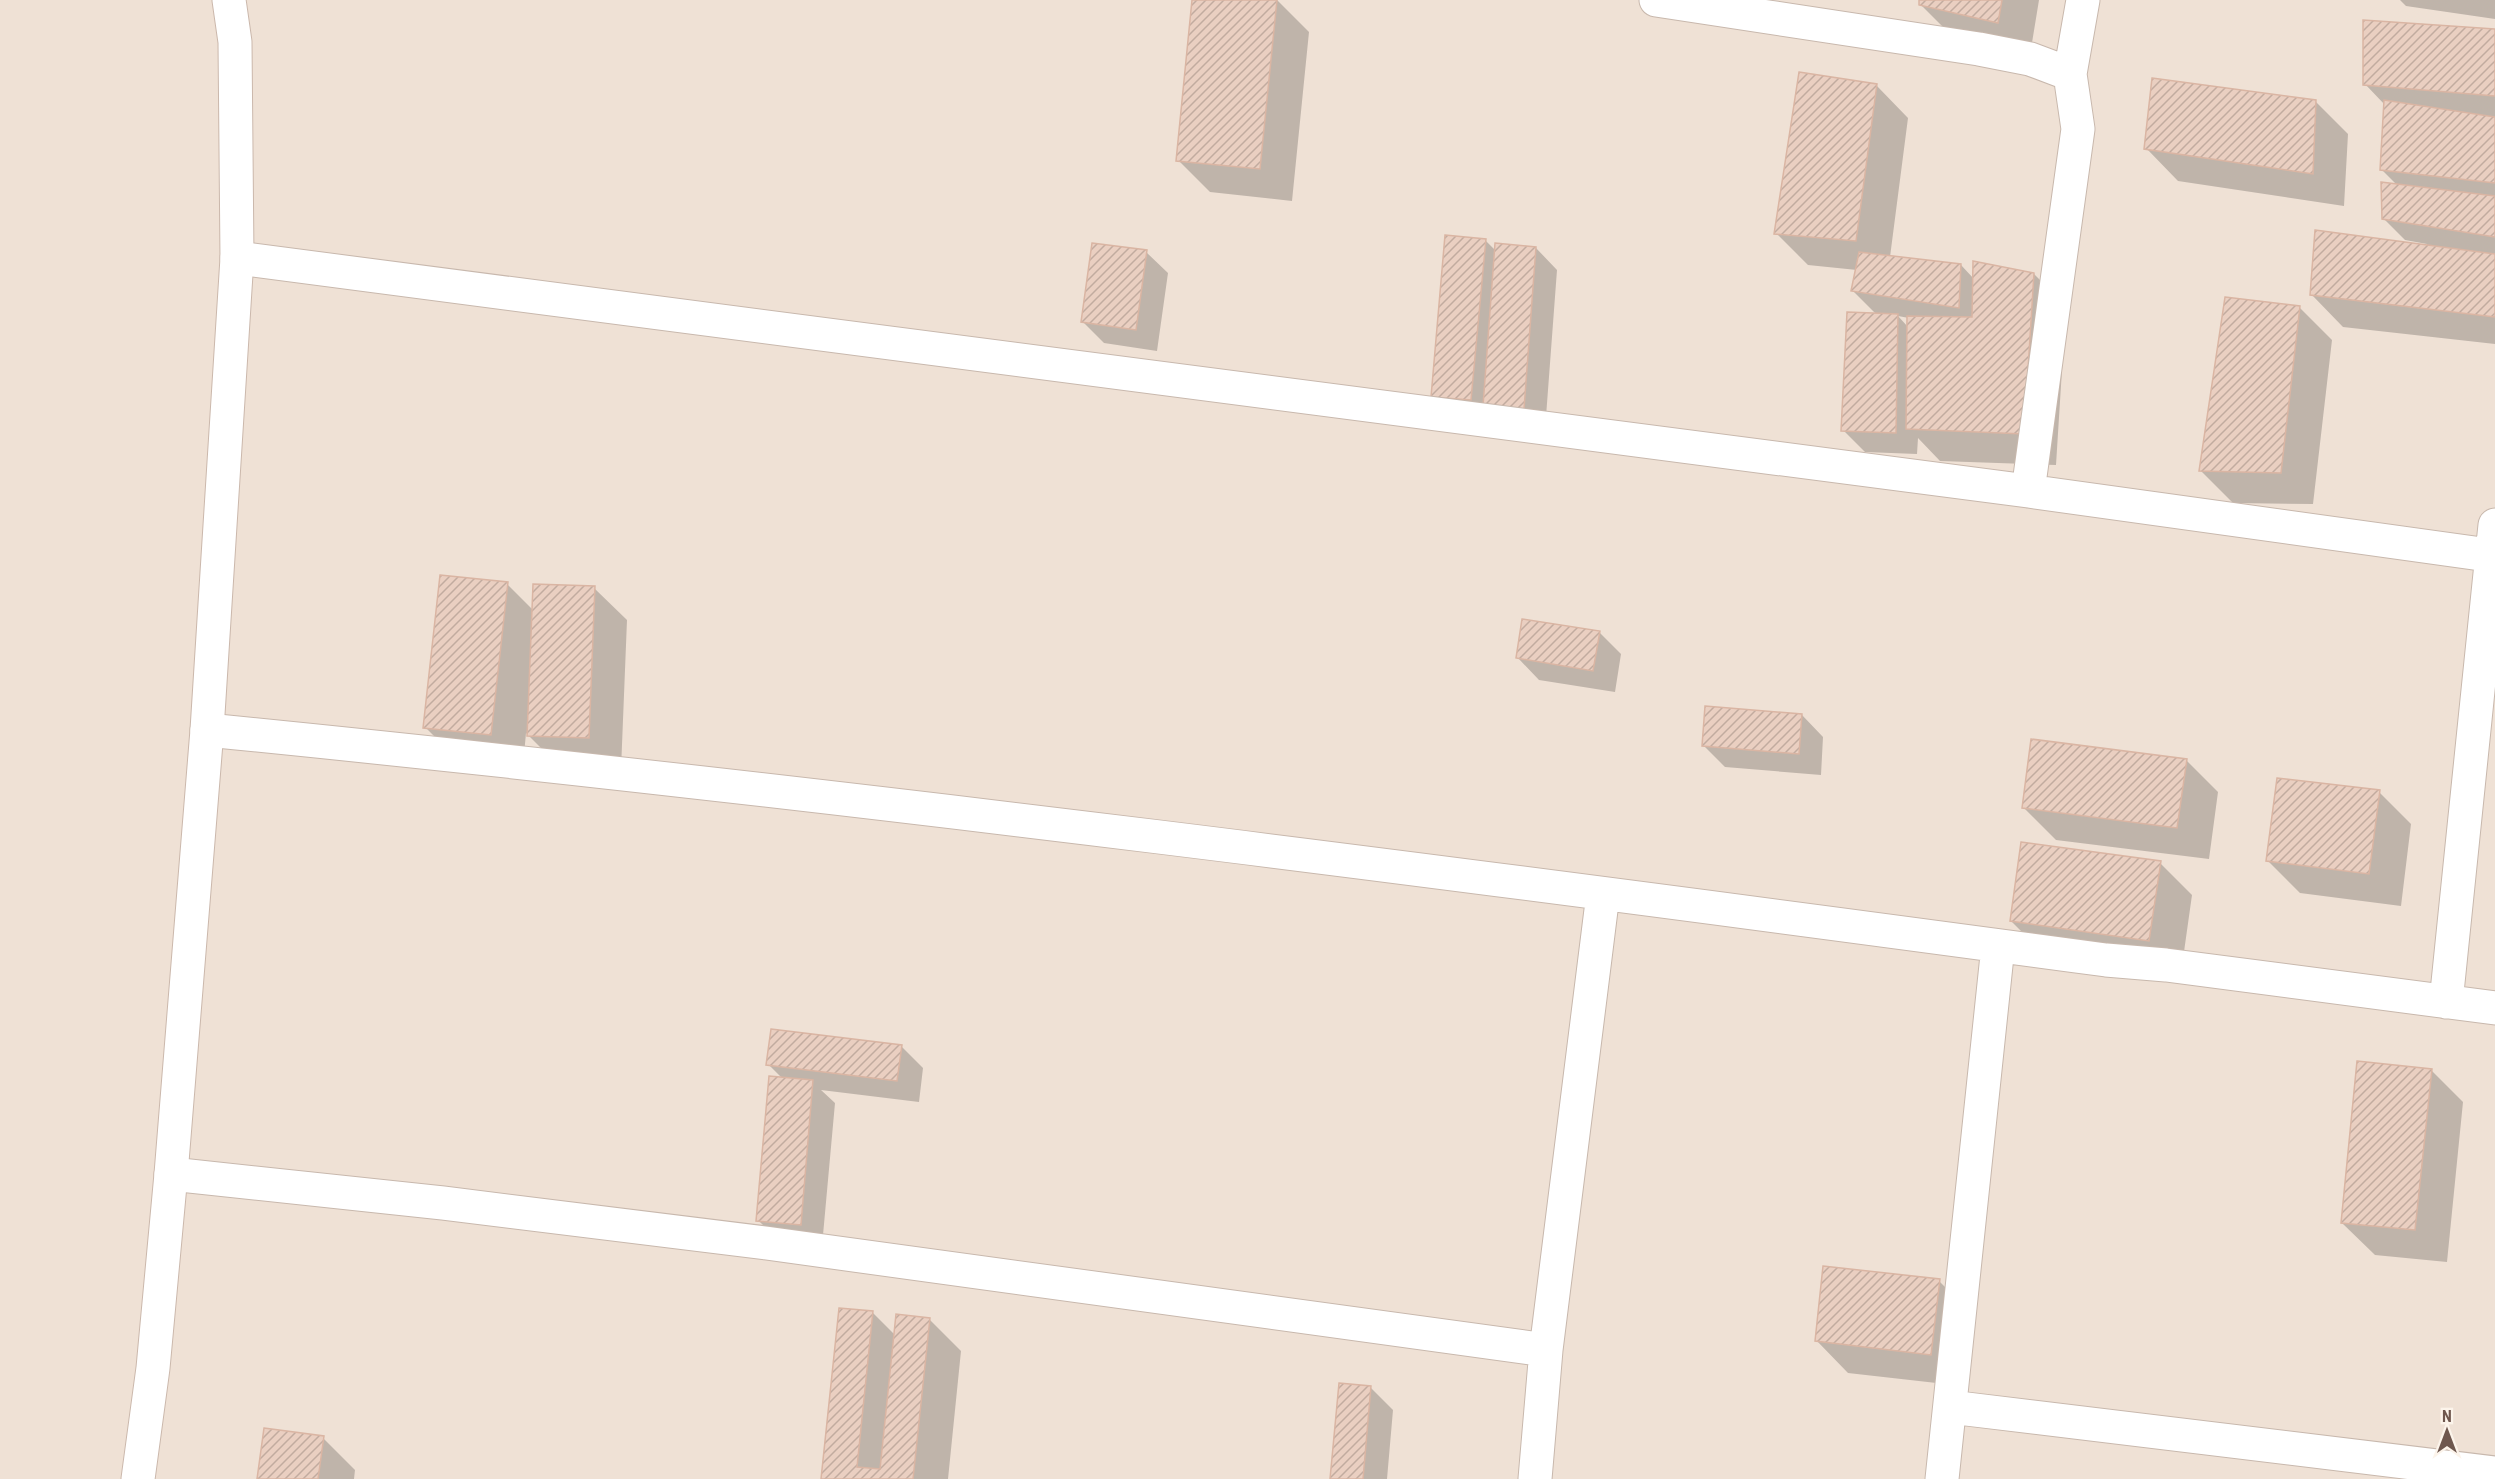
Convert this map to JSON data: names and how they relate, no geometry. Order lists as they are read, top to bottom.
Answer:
{
  "north": "top"
}
